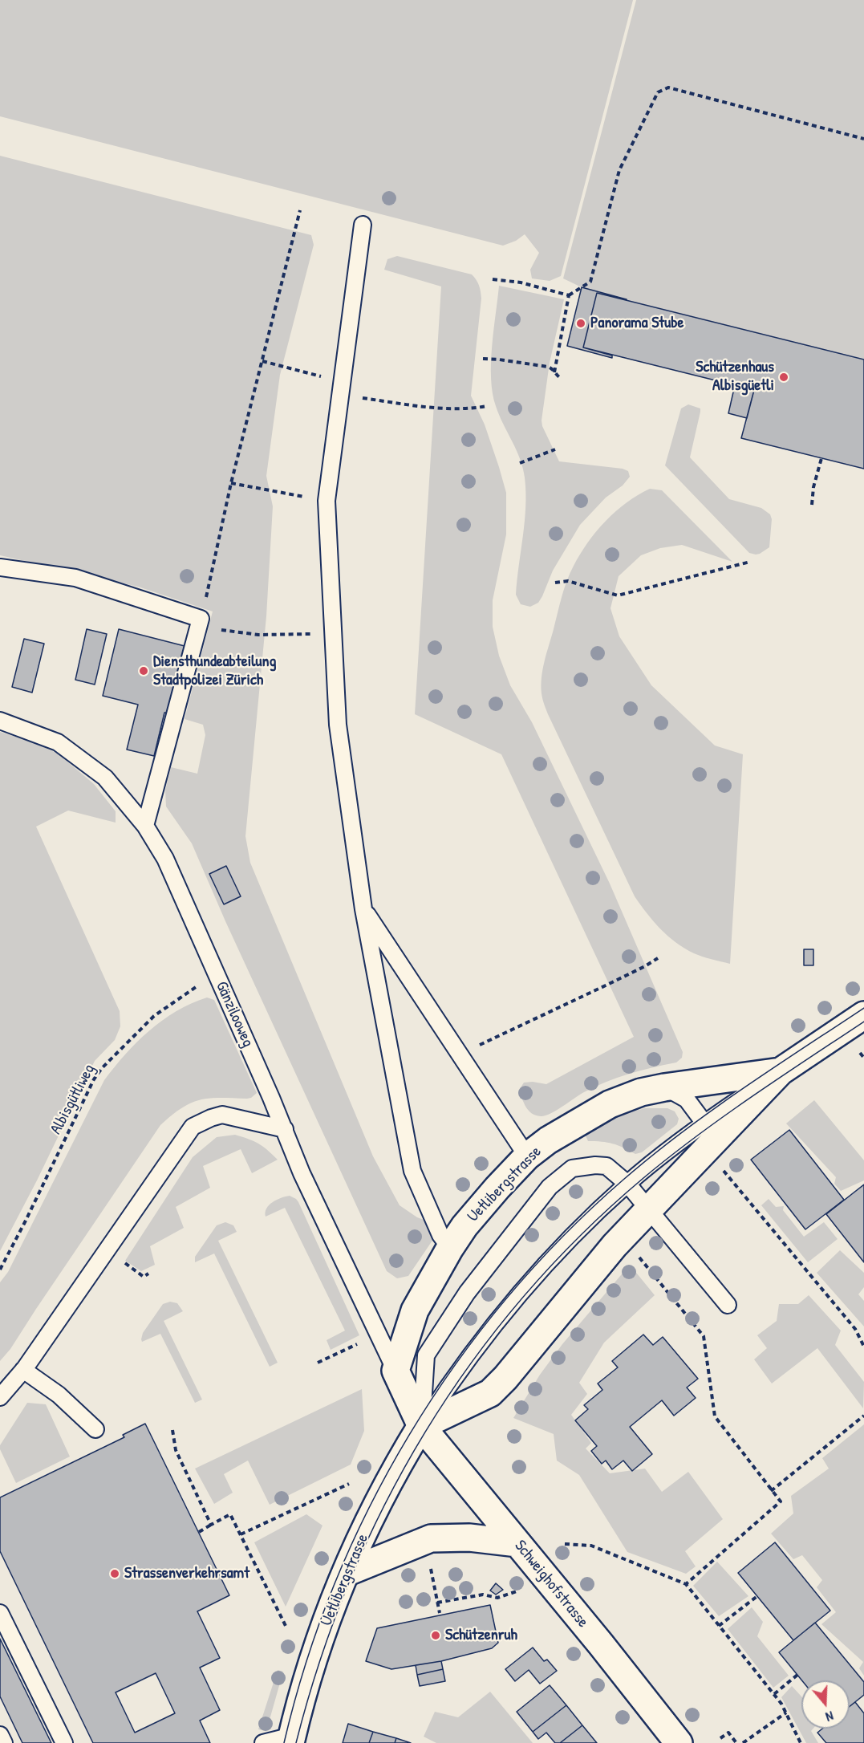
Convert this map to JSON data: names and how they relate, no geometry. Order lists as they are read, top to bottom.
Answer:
{
  "streets": {
    "street": ["Uetlibergstrasse", "Schweighofstrasse"],
    "lane": ["Gänzilooweg"],
    "path": ["Albisgütliweg"]
  },
  "crossings": [
    ["Gänzilooweg", "Albisgütliweg"],
    ["Gänzilooweg", "Uetlibergstrasse"],
    ["Uetlibergstrasse", "Schweighofstrasse"]
  ],
  "places": [
    "Panorama Stube",
    "Schützenhaus Albisgüetli",
    "Diensthundeabteilung Stadtpolizei Zürich",
    "Strassenverkehrsamt",
    "Schützenruh"
  ],
  "north": "bottom"
}
